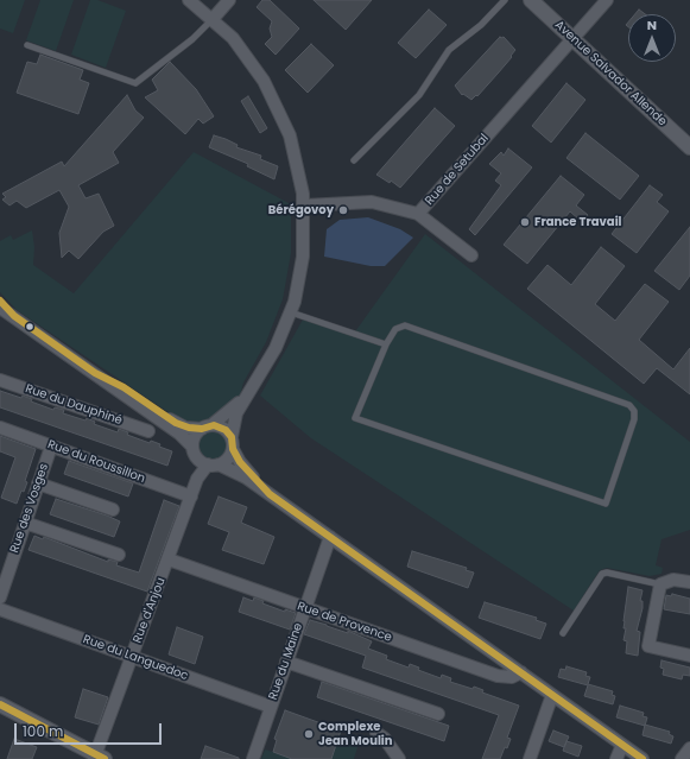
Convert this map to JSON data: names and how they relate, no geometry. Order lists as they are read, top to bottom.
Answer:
{
  "streets": {
    "street": [
      "Avenue Salvador Allende",
      "Rue de Setubal",
      "Rue du Dauphiné",
      "Rue du Roussillon",
      "Rue des Vosges",
      "Rue d'Anjou",
      "Rue de Provence",
      "Rue du Languedoc",
      "Rue du Maine"
    ]
  },
  "crossings": [
    ["Avenue Salvador Allende", "Rue de Setubal"],
    ["Rue du Roussillon", "Rue des Vosges"],
    ["Rue du Roussillon", "Rue d'Anjou"],
    ["Rue d'Anjou", "Rue de Provence"],
    ["Rue d'Anjou", "Rue du Languedoc"],
    ["Rue de Provence", "Rue du Maine"],
    ["Rue du Languedoc", "Rue du Maine"]
  ],
  "places": ["Bérégovoy", "France Travail", "Complexe Jean Moulin"],
  "scale_bar": "100 m",
  "north": "top"
}
